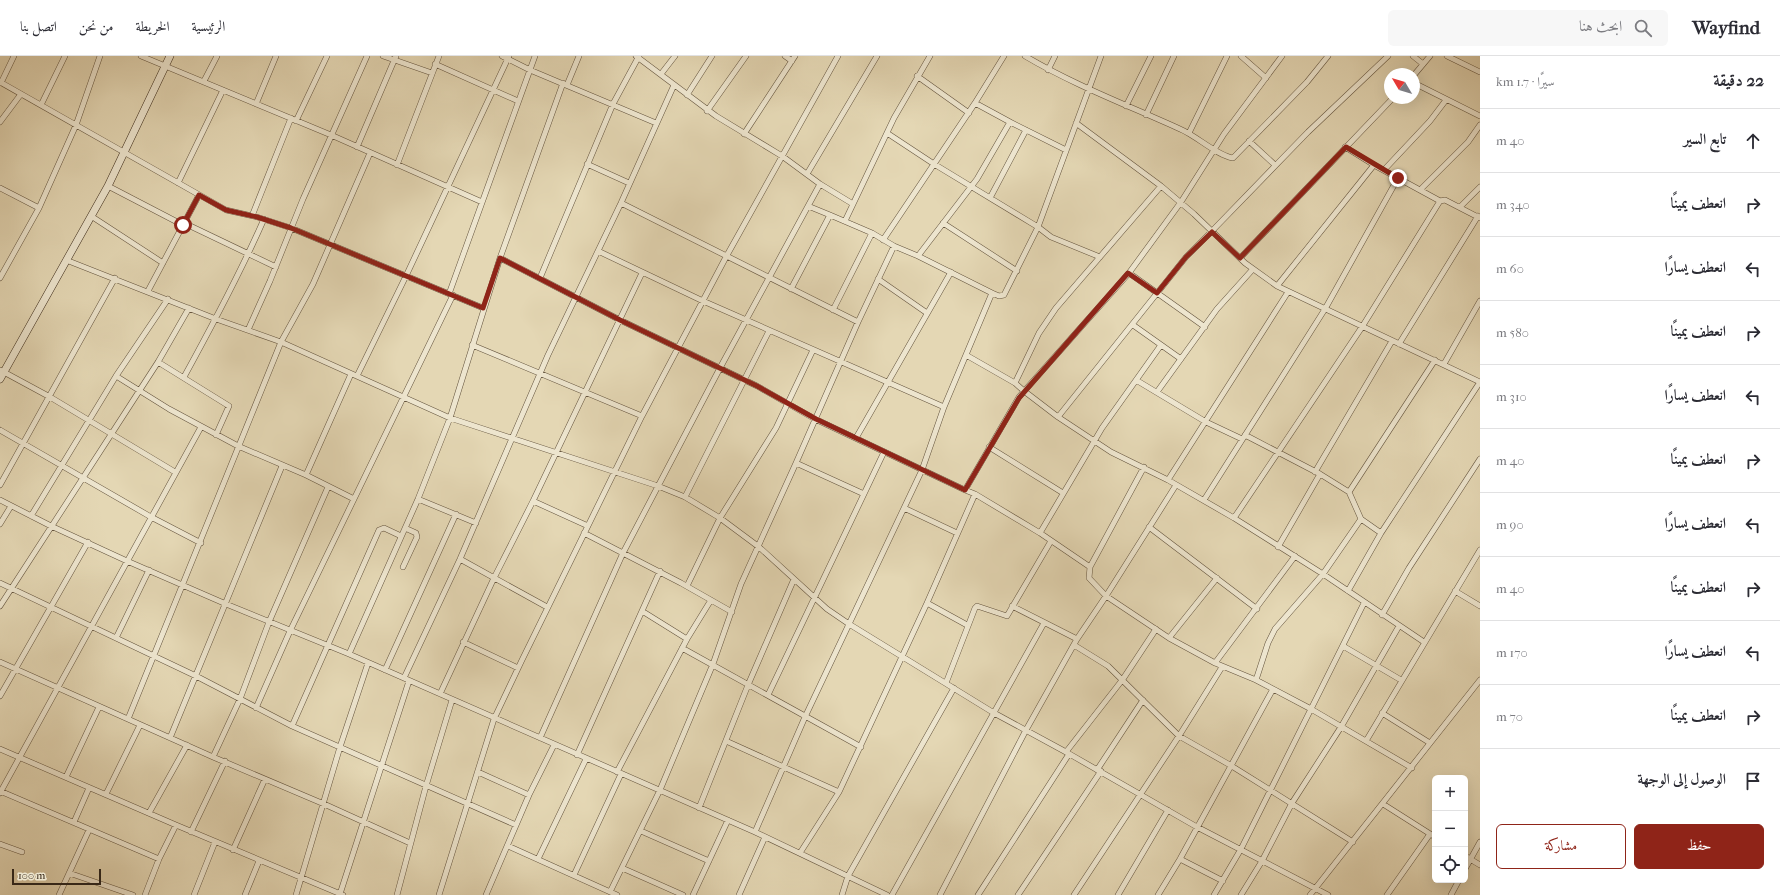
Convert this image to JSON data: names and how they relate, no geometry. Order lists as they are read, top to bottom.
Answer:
{
  "scale_bar": "100 m",
  "north": "top left",
  "page": {
    "header": "Wayfind",
    "search": "ابحث هنا",
    "nav": [
      "الرئيسية",
      "الخريطة",
      "من نحن",
      "اتصل بنا"
    ],
    "heading": ["22 دقيقة", "سيرًا · 1.7 km"],
    "list": [
      ["تابع السير", "40 m"],
      ["انعطف يمينًا", "340 m"],
      ["انعطف يسارًا", "60 m"],
      ["انعطف يمينًا", "580 m"],
      ["انعطف يسارًا", "310 m"],
      ["انعطف يمينًا", "40 m"],
      ["انعطف يسارًا", "90 m"],
      ["انعطف يمينًا", "40 m"],
      ["انعطف يسارًا", "170 m"],
      ["انعطف يمينًا", "70 m"],
      "الوصول إلى الوجهة"
    ],
    "map_buttons": ["+", "−"],
    "buttons": ["حفظ", "مشاركة"],
    "scale": "100 m"
  }
}
